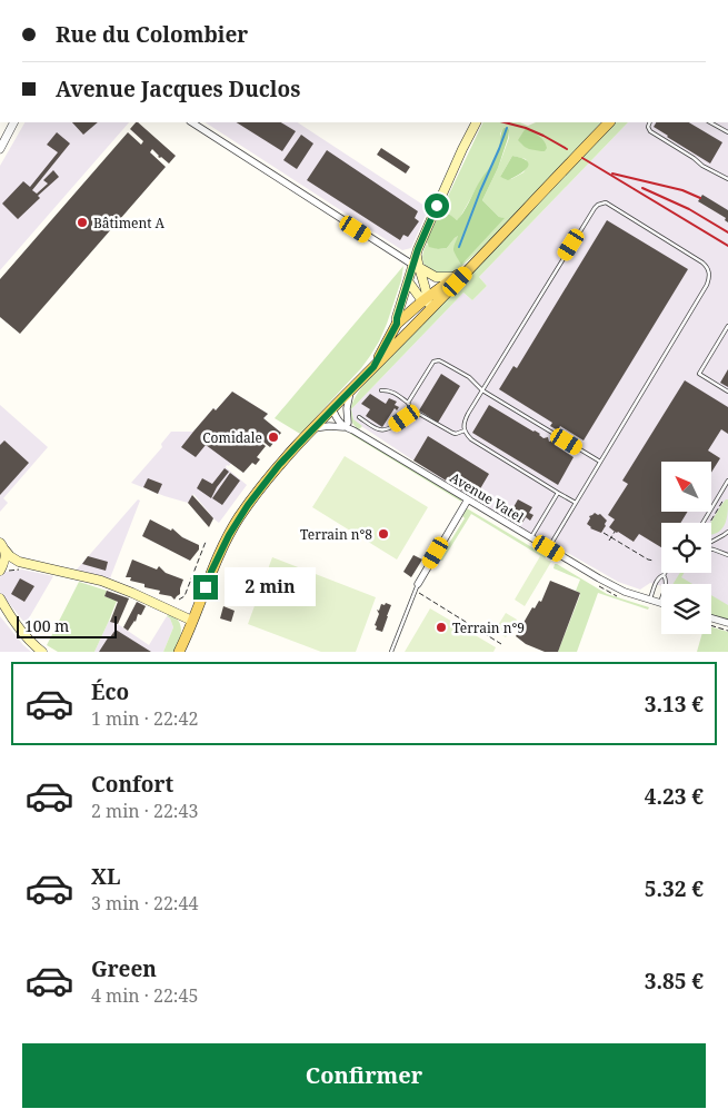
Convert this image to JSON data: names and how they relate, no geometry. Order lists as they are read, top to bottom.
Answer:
{
  "streets": {
    "street": ["Avenue Vatel"]
  },
  "places": [
    "Bâtiment A",
    "Comidale",
    "Terrain n°8",
    "Terrain n°9"
  ],
  "scale_bar": "100 m",
  "north": "top left",
  "page": {
    "banner": ["Rue du Colombier", "Avenue Jacques Duclos"],
    "bubble": "2 min",
    "scale": "100 m",
    "list": [
      {
        "name": "Éco",
        "note": "1 min · 22:42",
        "value": "3.13 €"
      },
      {
        "name": "Confort",
        "note": "2 min · 22:43",
        "value": "4.23 €"
      },
      {
        "name": "XL",
        "note": "3 min · 22:44",
        "value": "5.32 €"
      },
      {
        "name": "Green",
        "note": "4 min · 22:45",
        "value": "3.85 €"
      }
    ],
    "buttons": "Confirmer"
  }
}
